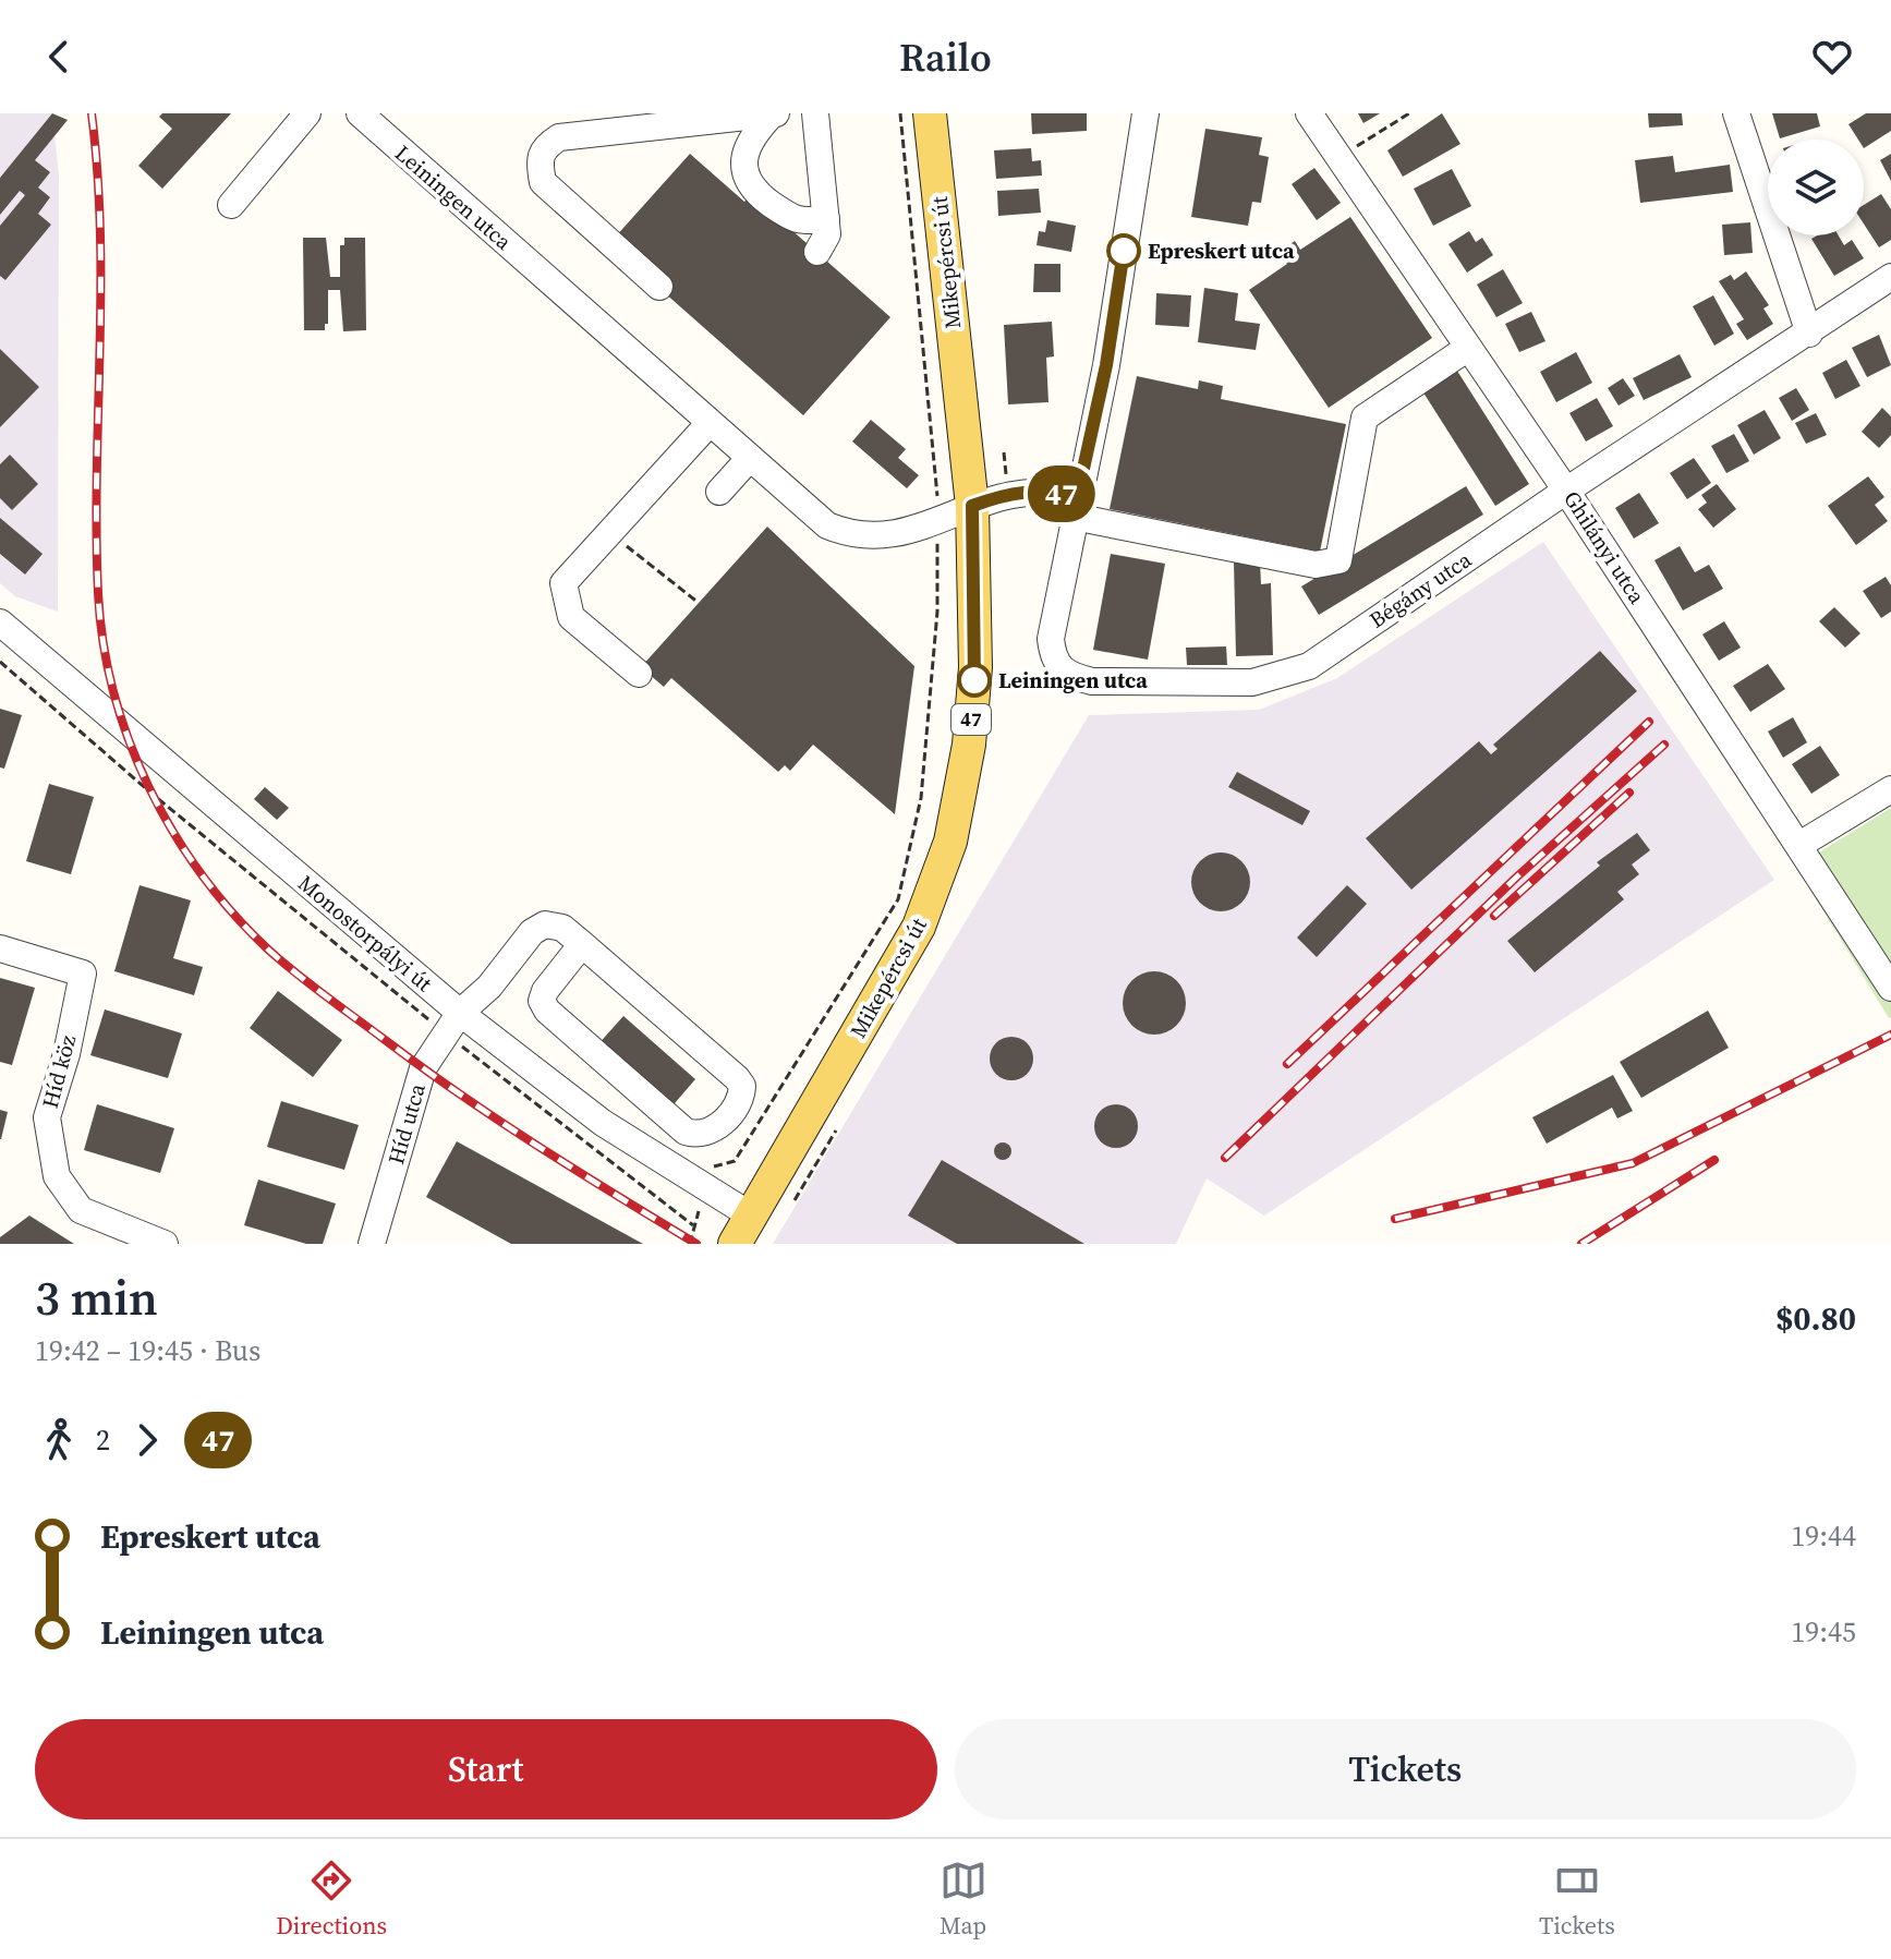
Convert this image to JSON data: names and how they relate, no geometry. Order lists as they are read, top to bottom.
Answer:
{
  "streets": {
    "main road": ["Mikepércsi út", "47"],
    "street": [
      "Leiningen utca",
      "Ghilányi utca",
      "Bégány utca",
      "Monostorpályi út",
      "Híd köz",
      "Híd utca"
    ]
  },
  "crossings": [
    ["Leiningen utca", "Mikepércsi út"],
    ["Mikepércsi út", "Monostorpályi út"],
    ["Ghilányi utca", "Bégány utca"],
    ["Monostorpályi út", "Híd utca"]
  ],
  "places": ["Epreskert utca", "Leiningen utca"],
  "lines": ["bus line 47"],
  "page": {
    "header": "Railo",
    "on_map": "47",
    "heading": ["3 min", "19:42 – 19:45 · Bus", "$0.80"],
    "legs": ["2", "47"],
    "list": [
      {
        "name": "Epreskert utca",
        "value": "19:44"
      },
      {
        "name": "Leiningen utca",
        "value": "19:45"
      }
    ],
    "buttons": ["Start", "Tickets"],
    "tabs": ["Directions", "Map", "Tickets"]
  }
}
